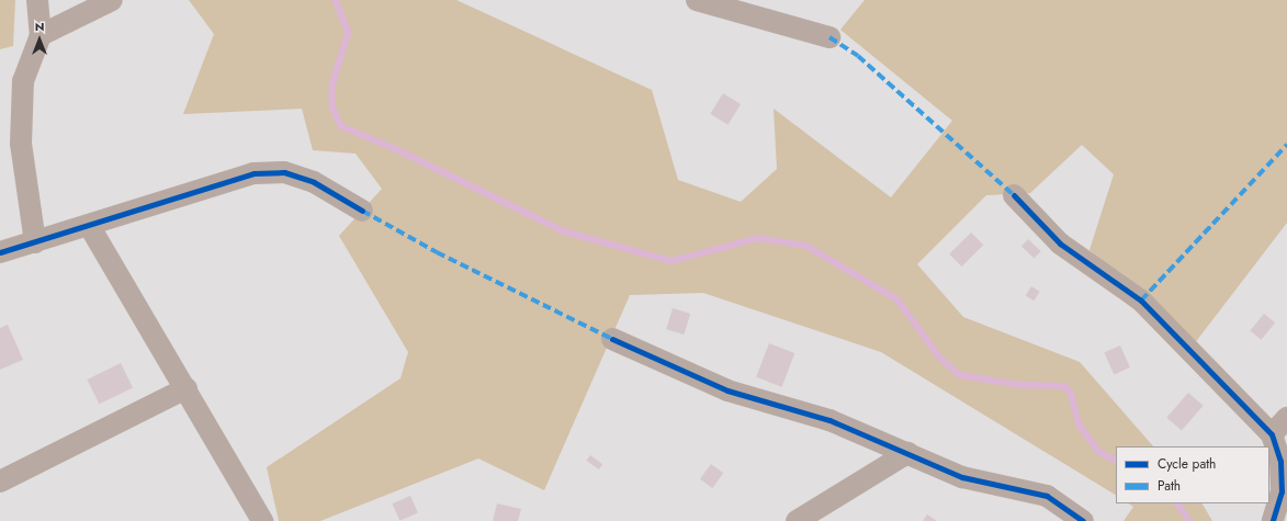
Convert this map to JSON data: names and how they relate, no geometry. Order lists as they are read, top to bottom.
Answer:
{
  "legend": ["Cycle path", "Path"],
  "north": "top"
}
